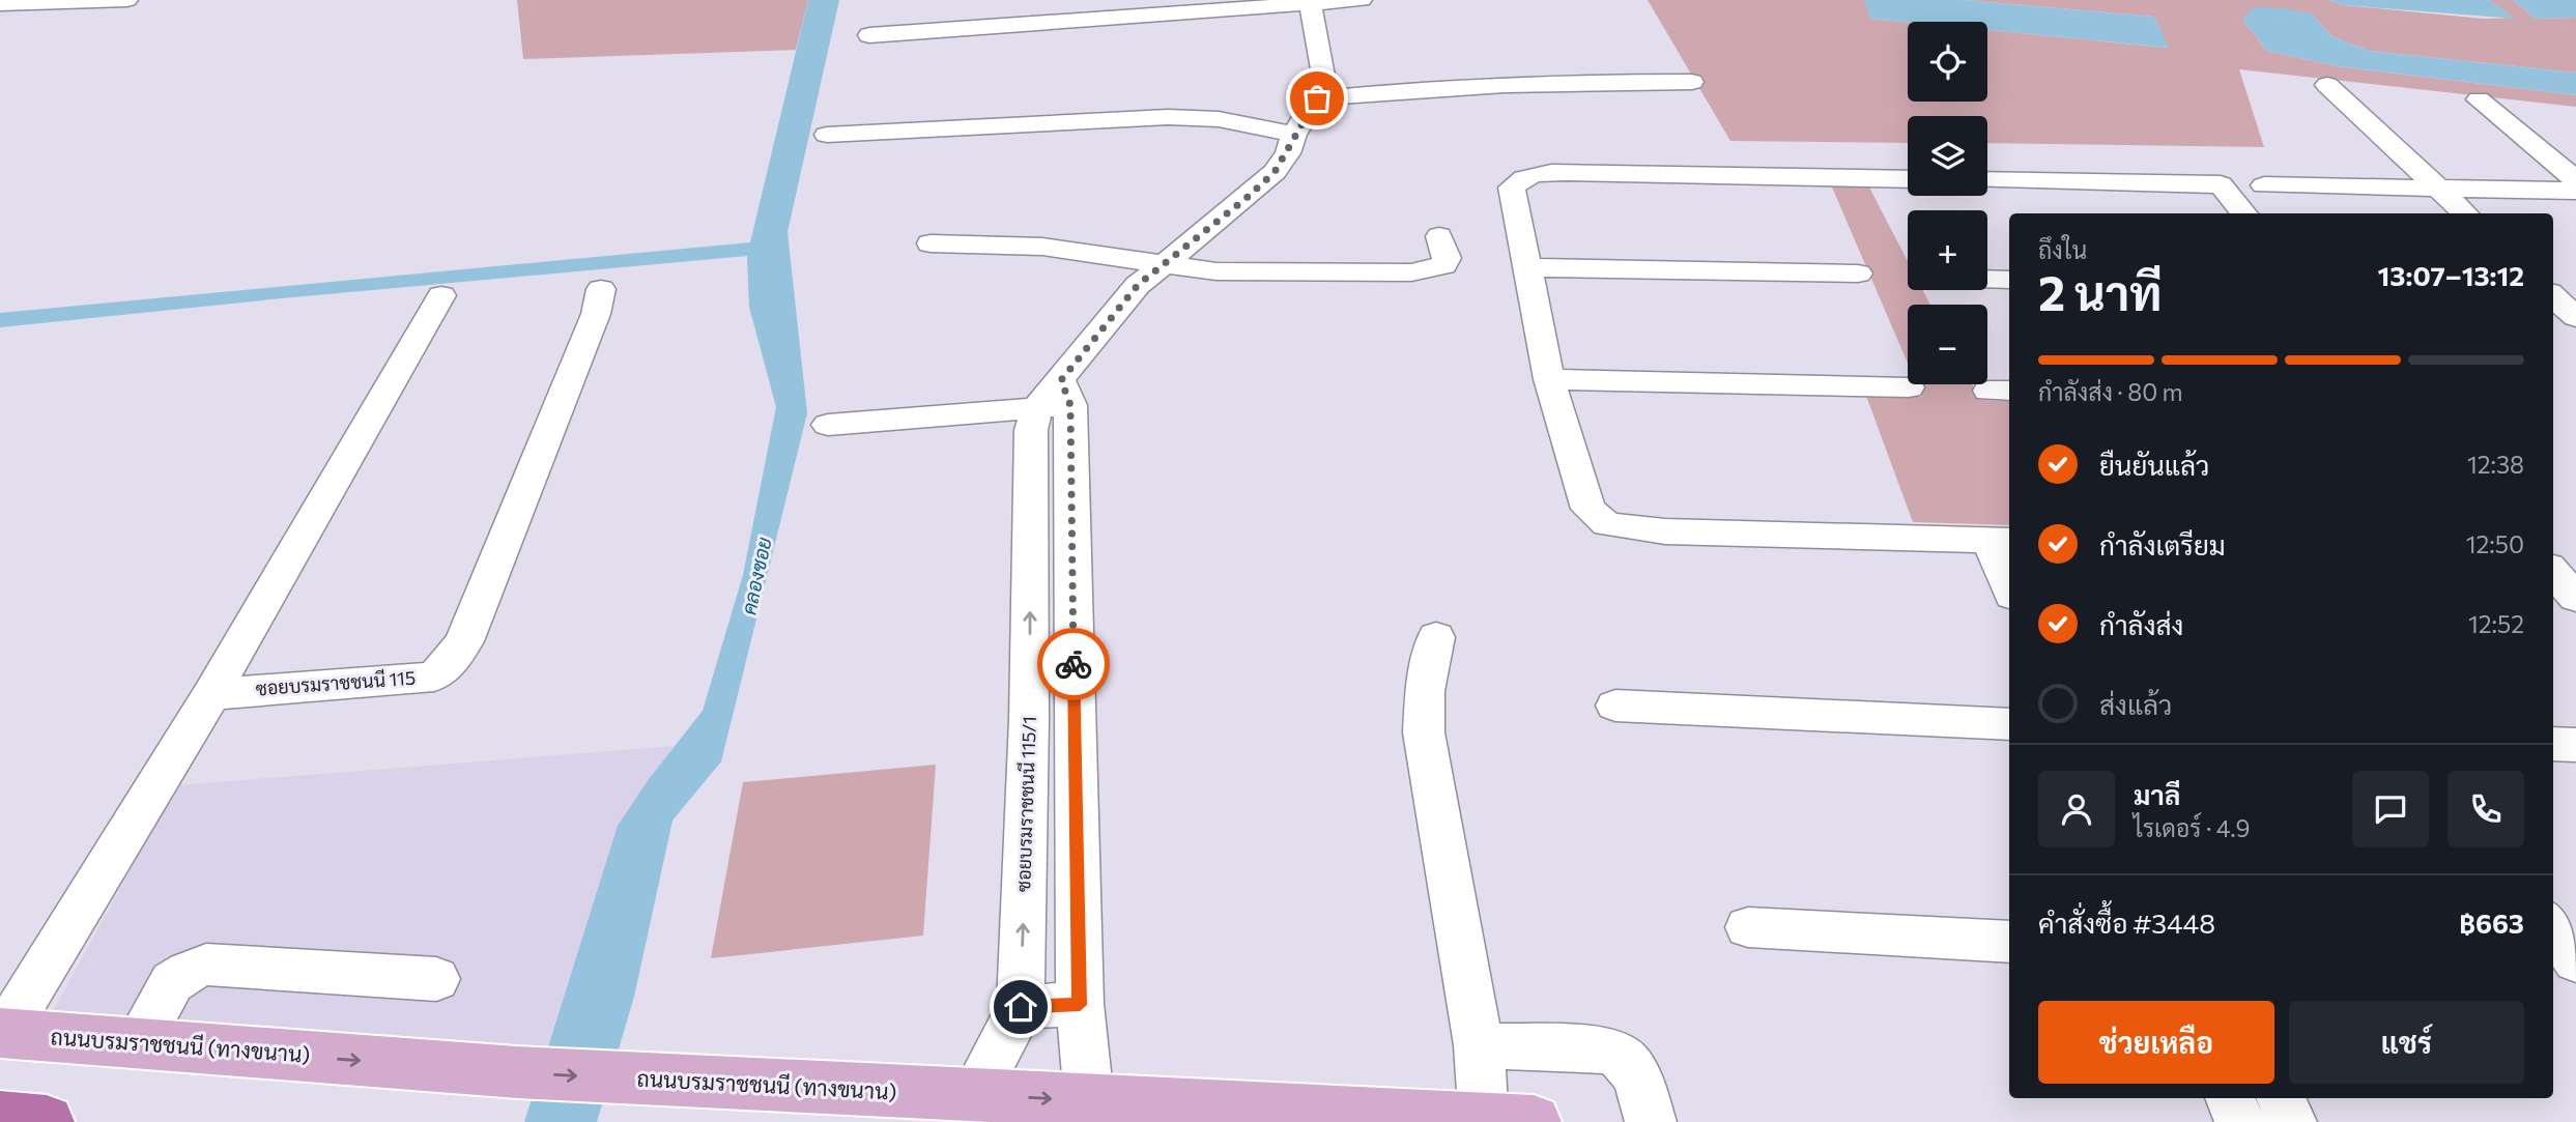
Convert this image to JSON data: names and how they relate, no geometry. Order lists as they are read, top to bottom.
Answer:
{
  "streets": {
    "main road": ["ถนนบรมราชชนนี (ทางขนาน)"],
    "street": ["ซอยบรมราชชนนี 115", "ซอยบรมราชชนนี 115/1"]
  },
  "crossings": [
    ["ซอยบรมราชชนนี 115/1", "ถนนบรมราชชนนี (ทางขนาน)"]
  ],
  "one_way": ["ถนนบรมราชชนนี (ทางขนาน)"],
  "water": ["คลองซอย"],
  "page": {
    "map_buttons": ["+", "−"],
    "heading": ["2 นาที", "ถึงใน", "13:07–13:12"],
    "panel": [
      "มาลี",
      "ไรเดอร์ · 4.9",
      "คำสั่งซื้อ #3448",
      "฿663"
    ],
    "bar": "กำลังส่ง · 80 m",
    "list": [
      ["ยืนยันแล้ว", "12:38"],
      ["กำลังเตรียม", "12:50"],
      ["กำลังส่ง", "12:52"],
      "ส่งแล้ว"
    ],
    "buttons": ["ช่วยเหลือ", "แชร์"]
  }
}
